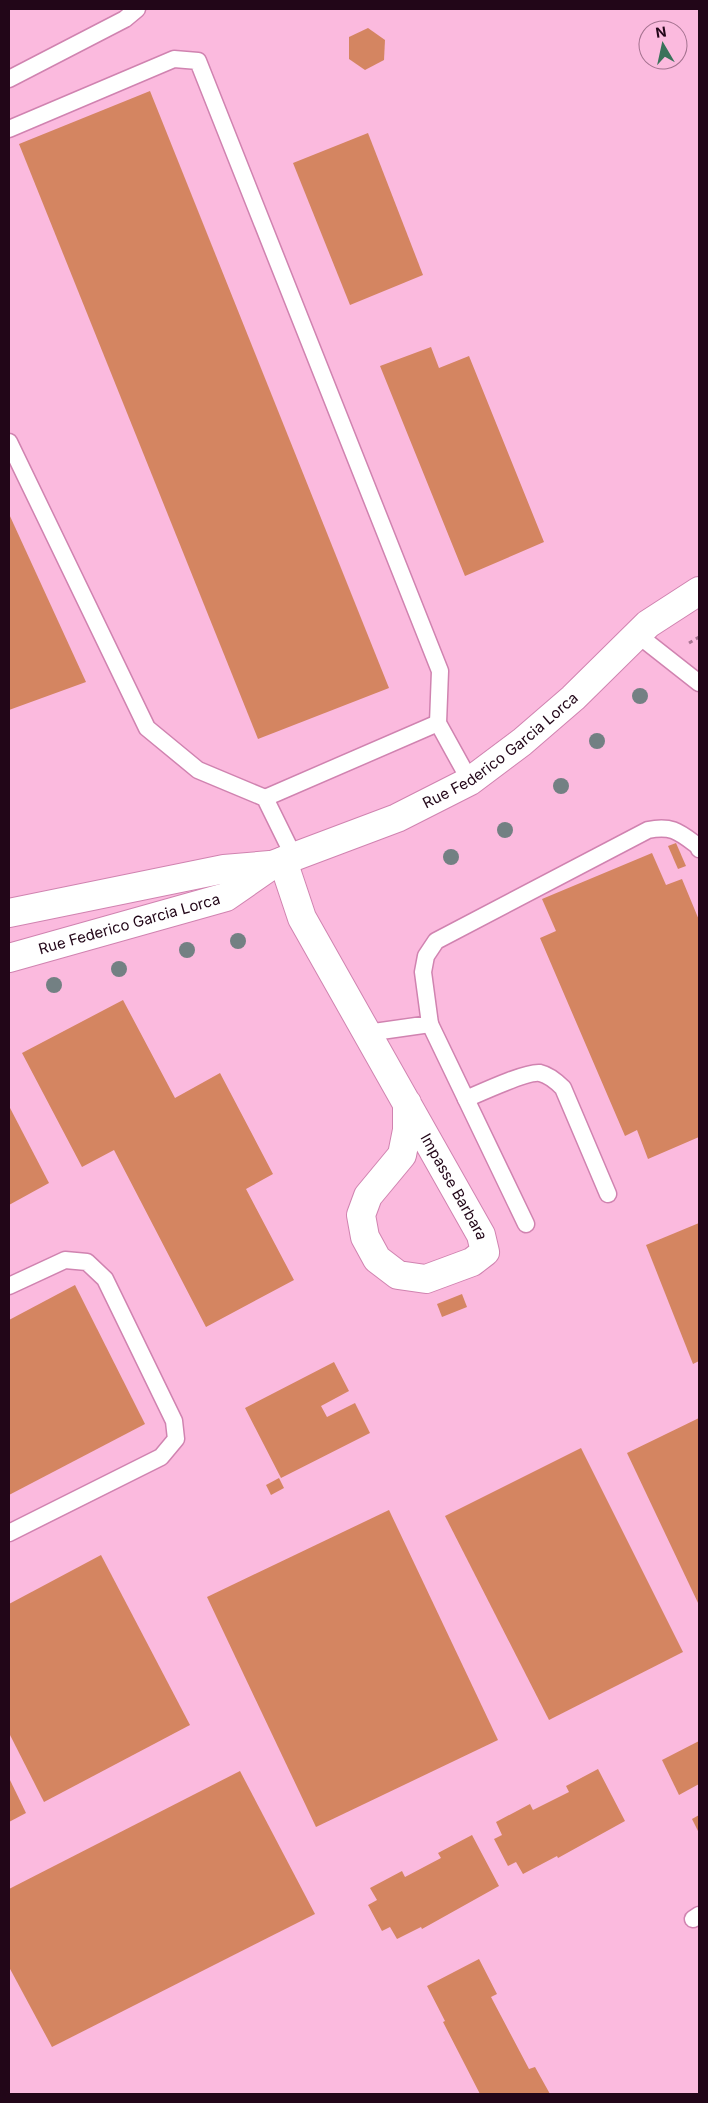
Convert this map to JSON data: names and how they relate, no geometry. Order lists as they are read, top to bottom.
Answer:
{
  "streets": {
    "street": ["Rue Federico Garcia Lorca", "Impasse Barbara"]
  },
  "crossings": [
    ["Rue Federico Garcia Lorca", "Impasse Barbara"]
  ],
  "north": "top"
}
